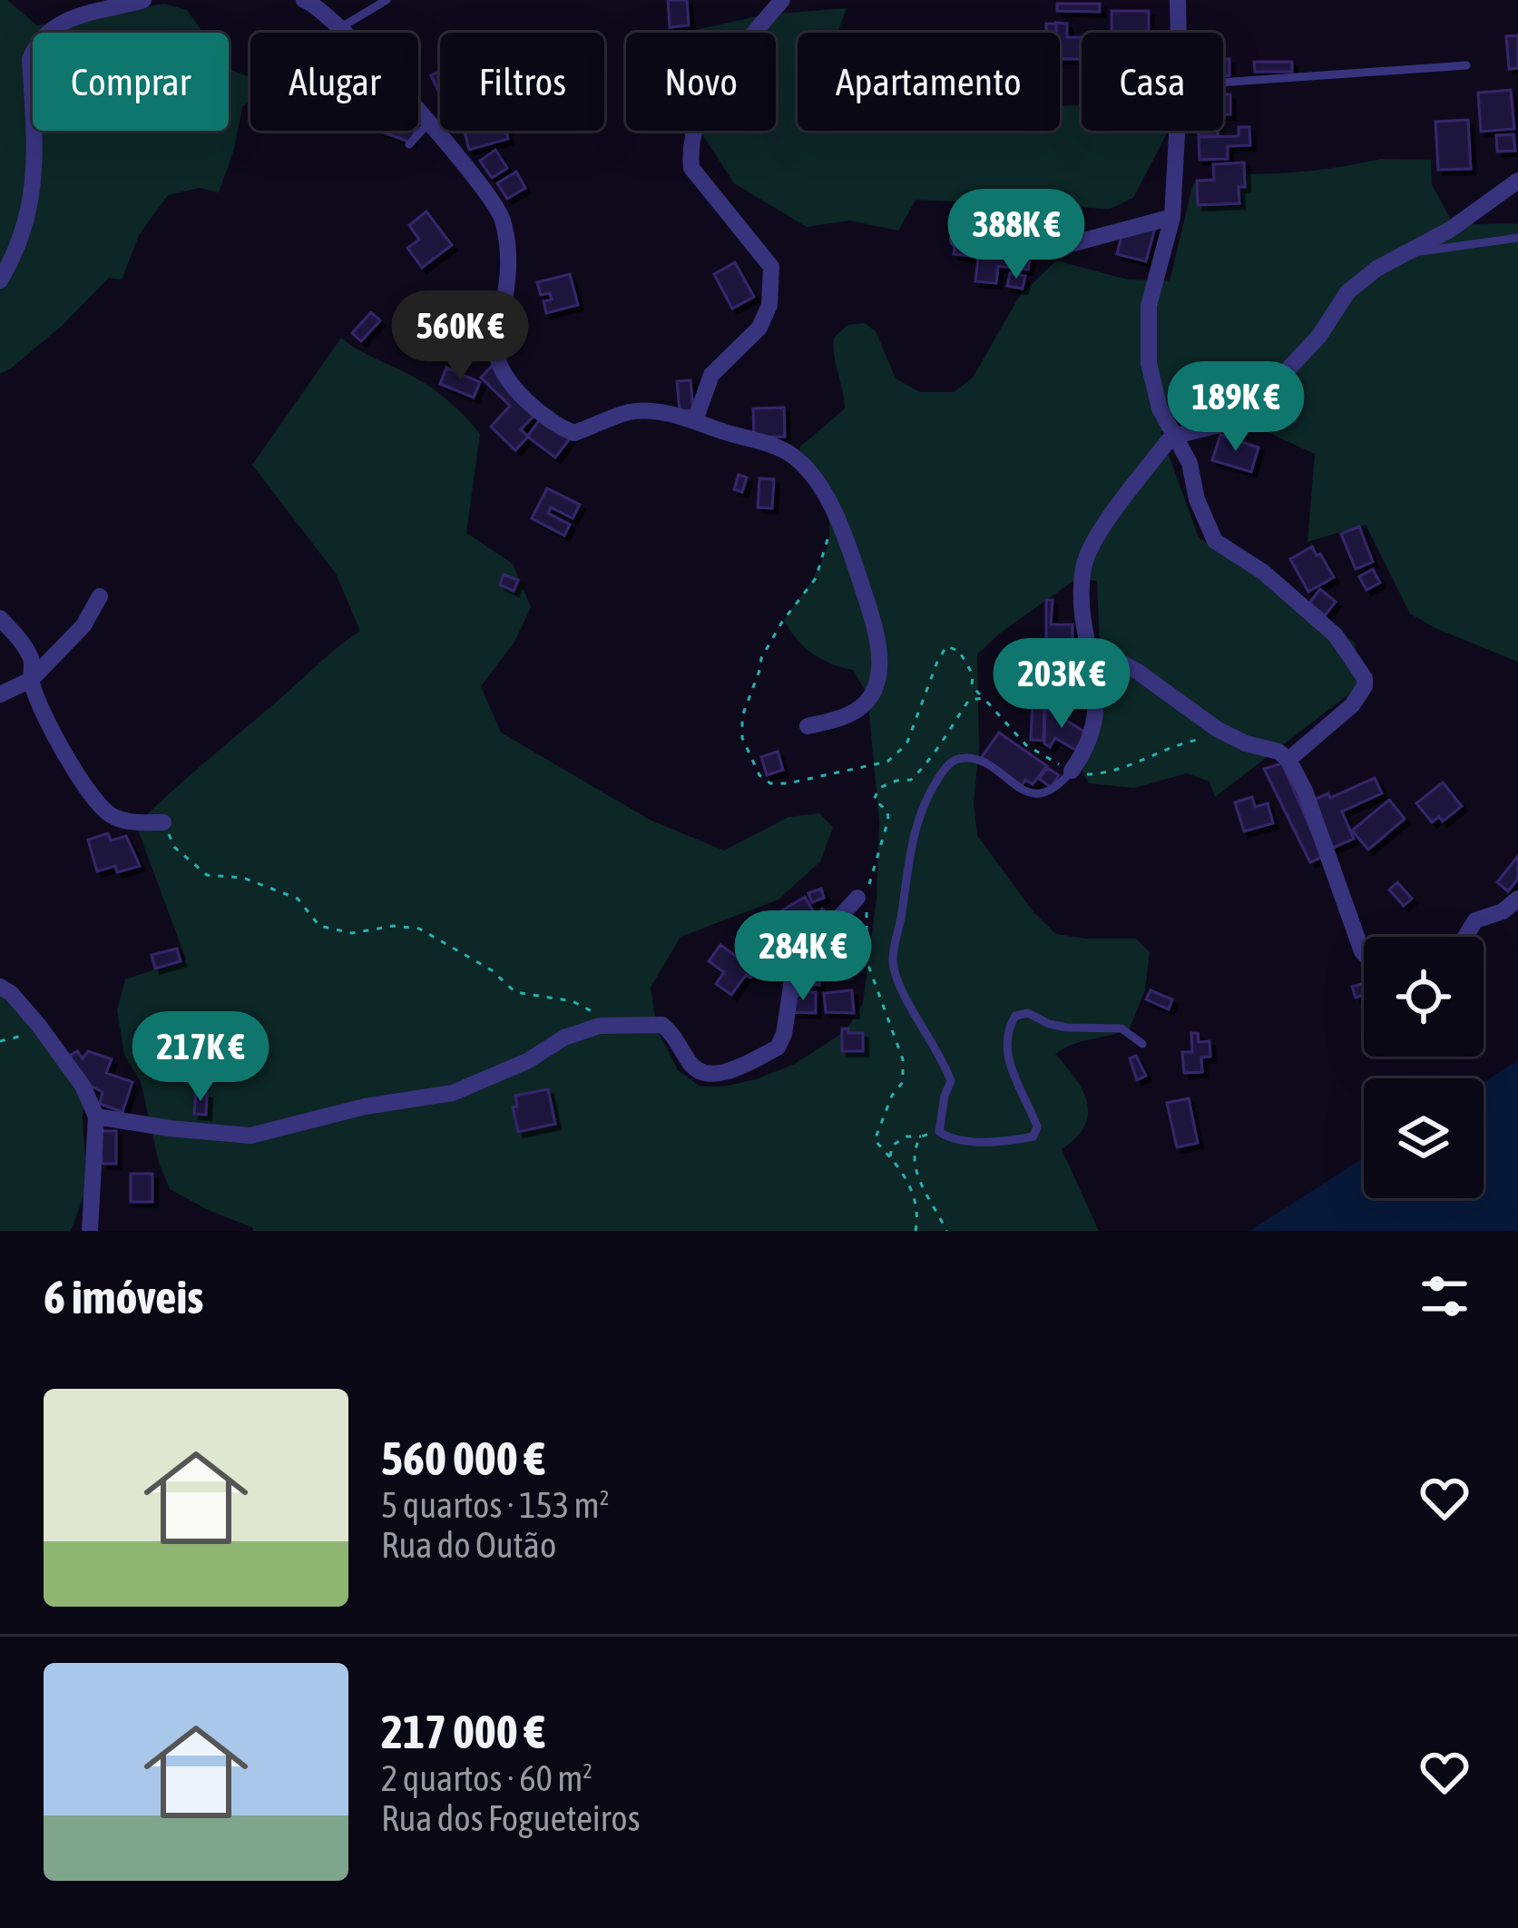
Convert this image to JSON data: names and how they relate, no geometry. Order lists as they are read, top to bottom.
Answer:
{
  "page": {
    "chip": [
      "Comprar",
      "Alugar",
      "Filtros",
      "Novo",
      "Apartamento",
      "Casa"
    ],
    "price": [
      "388K €",
      "560K €",
      "189K €",
      "203K €",
      "284K €",
      "217K €"
    ],
    "heading": "6 imóveis",
    "list": [
      {
        "name": "560 000 €",
        "note": "5 quartos · 153 m² · Rua do Outão"
      },
      {
        "name": "217 000 €",
        "note": "2 quartos · 60 m² · Rua dos Fogueteiros"
      }
    ]
  }
}
